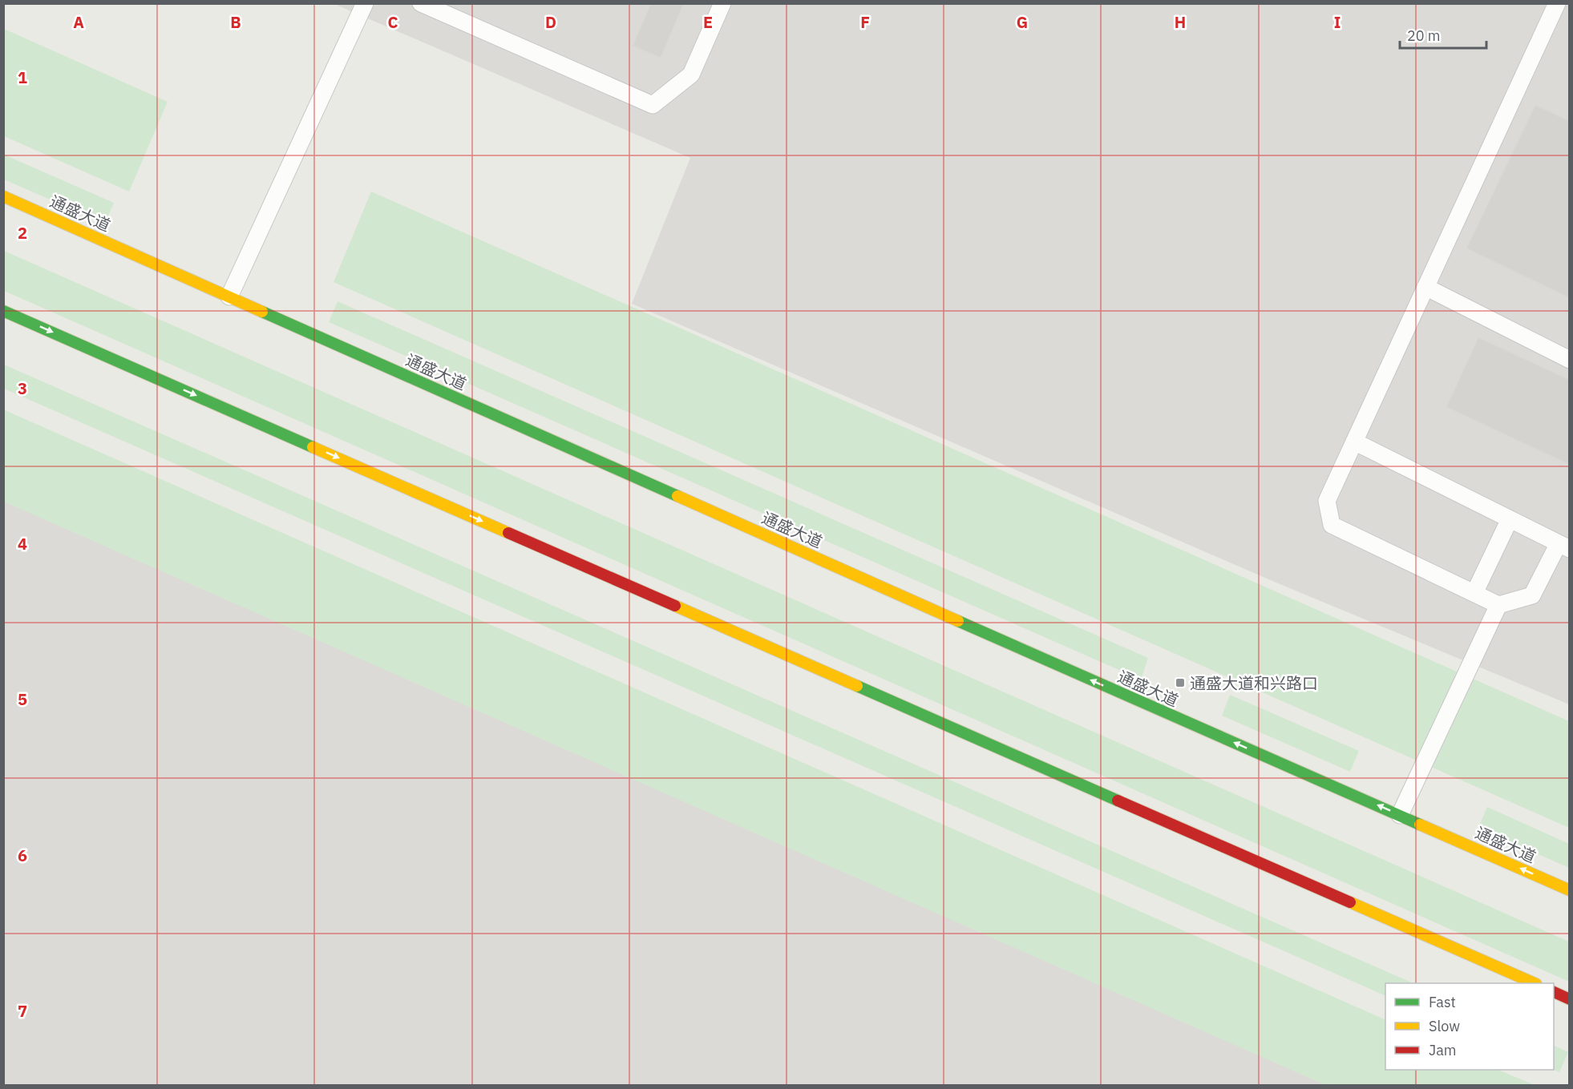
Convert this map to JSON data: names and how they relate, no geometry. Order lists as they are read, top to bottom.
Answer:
{
  "streets": {
    "main road": ["通盛大道"]
  },
  "one_way": ["通盛大道"],
  "places": {
    "transit": ["通盛大道和兴路口"]
  },
  "legend": ["Fast", "Slow", "Jam"],
  "scale_bar": "20 m",
  "grid": {
    "columns": [
      "A",
      "B",
      "C",
      "D",
      "E",
      "F",
      "G",
      "H",
      "I"
    ],
    "rows": [
      "1",
      "2",
      "3",
      "4",
      "5",
      "6",
      "7"
    ]
  }
}
